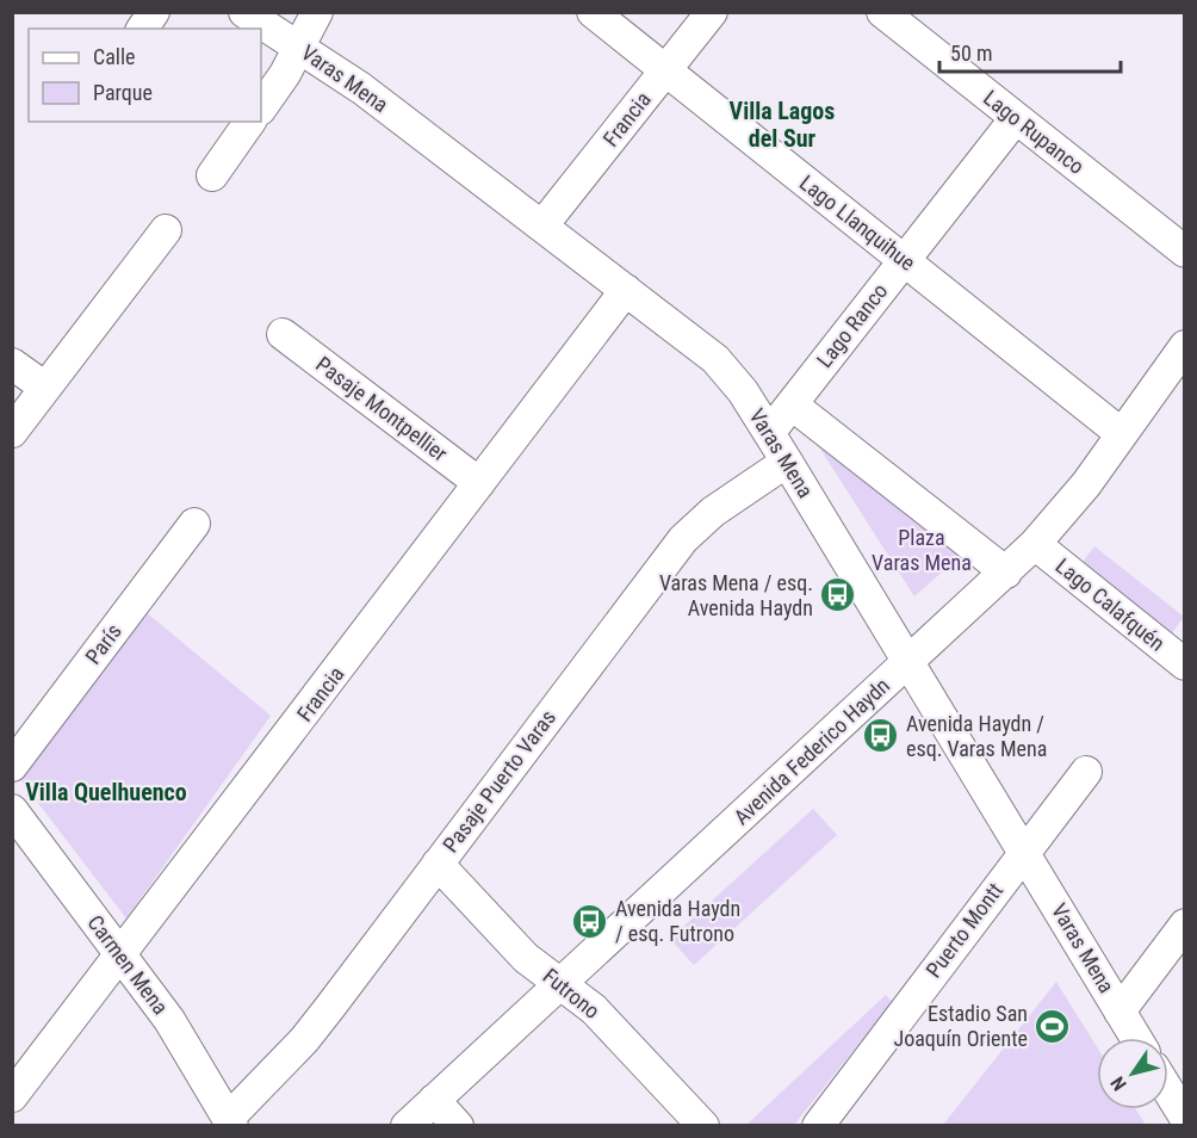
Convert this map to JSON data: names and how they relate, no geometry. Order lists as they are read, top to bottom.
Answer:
{
  "streets": {
    "street": [
      "Varas Mena",
      "Francia",
      "Lago Rupanco",
      "Lago Llanquihue",
      "Lago Ranco",
      "Pasaje Montpellier",
      "Lago Calafquén",
      "París",
      "Avenida Federico Haydn",
      "Pasaje Puerto Varas",
      "Puerto Montt",
      "Carmen Mena",
      "Futrono"
    ]
  },
  "crossings": [
    ["Varas Mena", "Francia"],
    ["Varas Mena", "Lago Ranco"],
    ["Varas Mena", "Avenida Federico Haydn"],
    ["Varas Mena", "Pasaje Puerto Varas"],
    ["Varas Mena", "Puerto Montt"],
    ["Francia", "Lago Llanquihue"],
    ["Francia", "Pasaje Montpellier"],
    ["Francia", "Carmen Mena"],
    ["Lago Rupanco", "Lago Ranco"],
    ["Lago Llanquihue", "Lago Ranco"],
    ["Lago Llanquihue", "Avenida Federico Haydn"],
    ["Lago Calafquén", "Avenida Federico Haydn"],
    ["Avenida Federico Haydn", "Futrono"],
    ["Pasaje Puerto Varas", "Carmen Mena"],
    ["Pasaje Puerto Varas", "Futrono"]
  ],
  "districts": ["Villa Lagos del Sur", "Villa Quelhuenco"],
  "parks": ["Plaza Varas Mena"],
  "places": {
    "bus stop": ["Varas Mena / esq. Avenida Haydn", "Avenida Haydn / esq. Varas Mena", "Avenida Haydn / esq. Futrono"],
    "sports": ["Estadio San Joaquín Oriente"]
  },
  "legend": ["Calle", "Parque"],
  "scale_bar": "50 m",
  "north": "bottom left"
}
